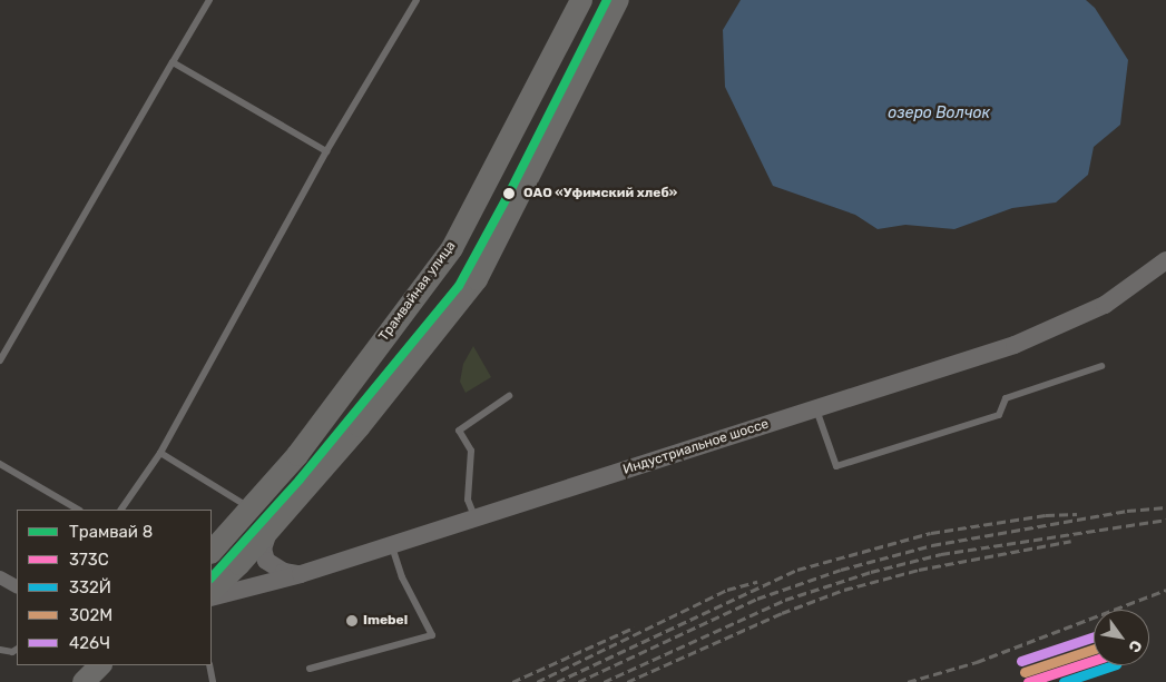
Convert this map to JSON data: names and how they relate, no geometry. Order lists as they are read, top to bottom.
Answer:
{
  "streets": {
    "main road": ["Трамвайная улица"],
    "street": ["Индустриальное шоссе"]
  },
  "water": ["озеро Волчок"],
  "places": ["ОАО «Уфимский хлеб»", "Imebel"],
  "lines": [
    "tram line 8",
    "transit line 426Ч",
    "transit line 302М",
    "transit line 373C",
    "transit line 332Й"
  ],
  "legend": [
    "Трамвай 8",
    "373C",
    "332Й",
    "302М",
    "426Ч"
  ],
  "north": "bottom right"
}
